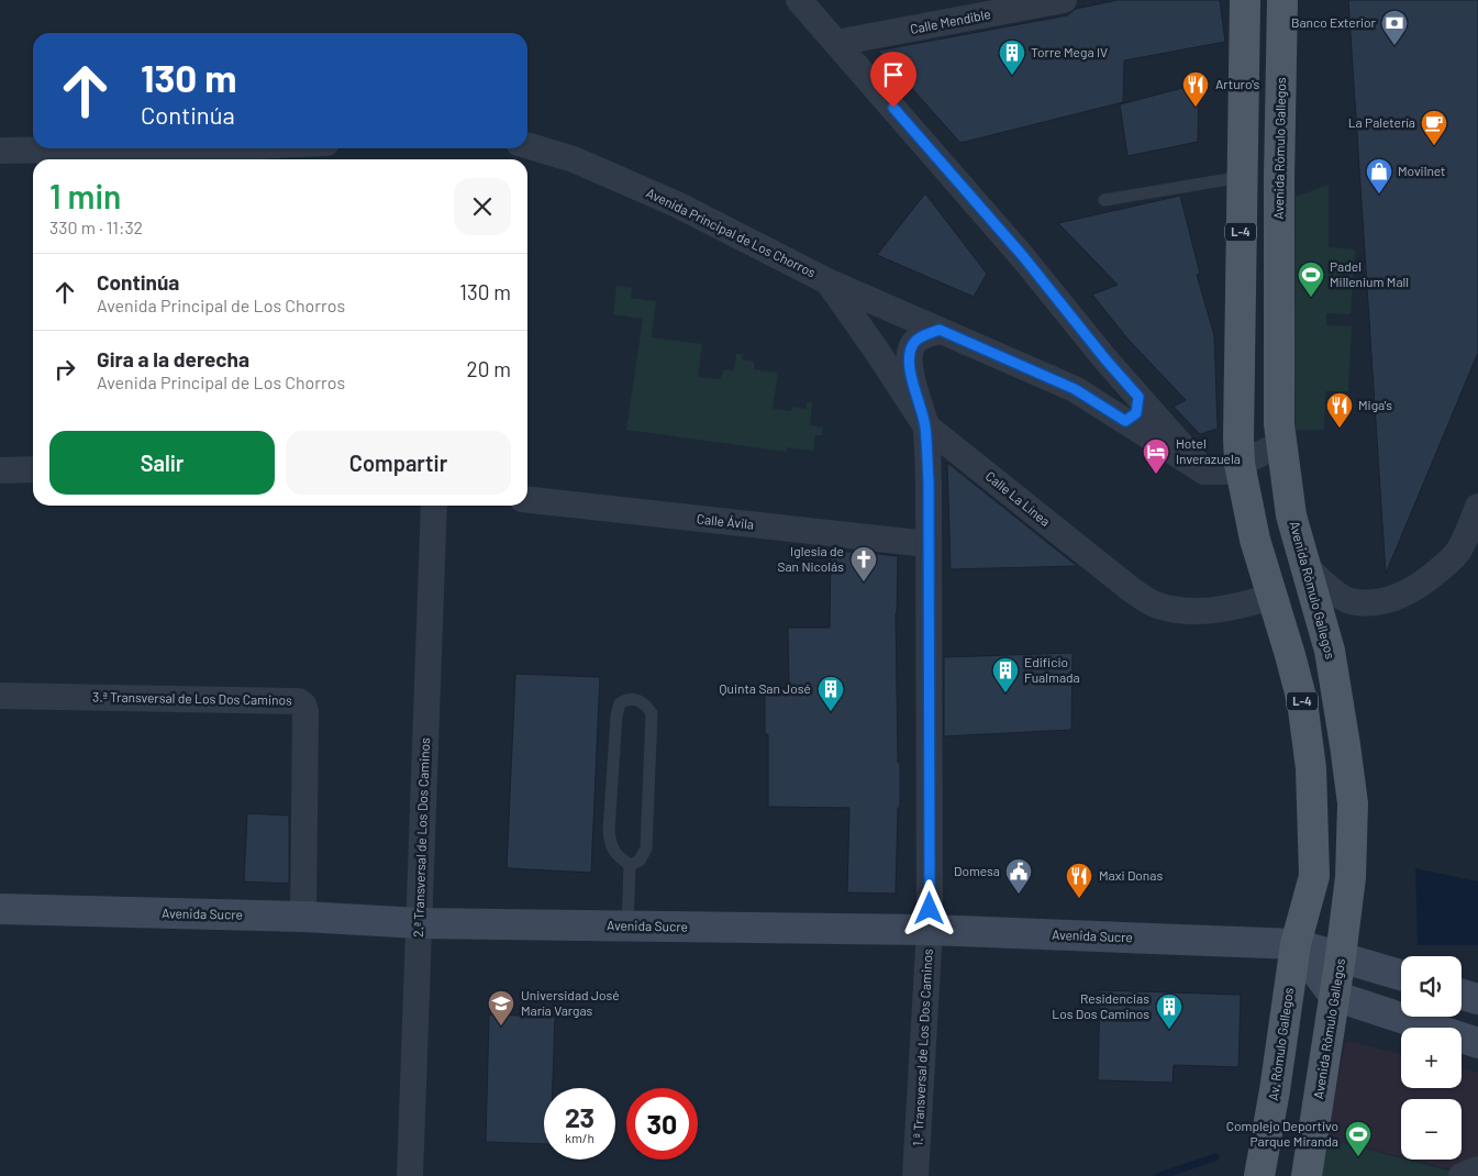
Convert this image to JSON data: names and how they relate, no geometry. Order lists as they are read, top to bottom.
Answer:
{
  "streets": {
    "main road": [
      "Avenida Rómulo Gallegos",
      "L-4",
      "Avenida Sucre",
      "Av. Rómulo Gallegos"
    ],
    "street": [
      "Calle Mendible",
      "Avenida Principal de Los Chorros",
      "Calle La Línea",
      "Calle Ávila",
      "3.ª Transversal de Los Dos Caminos",
      "2.ª Transversal de Los Dos Caminos",
      "1.ª Transversal de Los Dos Caminos"
    ]
  },
  "crossings": [
    ["Avenida Rómulo Gallegos", "Avenida Sucre"],
    ["L-4", "Calle La Línea"],
    ["L-4", "Avenida Sucre"],
    ["L-4", "Av. Rómulo Gallegos"],
    ["Avenida Principal de Los Chorros", "Calle La Línea"],
    ["Calle La Línea", "1.ª Transversal de Los Dos Caminos"],
    ["Calle Ávila", "1.ª Transversal de Los Dos Caminos"],
    ["3.ª Transversal de Los Dos Caminos", "Avenida Sucre"],
    ["2.ª Transversal de Los Dos Caminos", "Avenida Sucre"],
    ["Avenida Sucre", "Av. Rómulo Gallegos"],
    ["Avenida Sucre", "1.ª Transversal de Los Dos Caminos"]
  ],
  "places": {
    "bank": ["Banco Exterior"],
    "building": [
      "Torre Mega IV",
      "Edificio Fualmada",
      "Quinta San José",
      "Residencias Los Dos Caminos"
    ],
    "restaurant": ["Arturo's", "Miga's", "Maxi Donas"],
    "cafe": ["La Paletería"],
    "shop": ["Movilnet"],
    "sports": ["Padel Millenium Mall", "Complejo Deportivo Parque Miranda"],
    "hotel": ["Hotel Inverazuela"],
    "church": ["Iglesia de San Nicolás"],
    "public building": ["Domesa"],
    "school or university": ["Universidad José María Vargas"]
  },
  "page": {
    "turn": ["130 m", "Continúa"],
    "heading": ["1 min", "330 m · 11:32"],
    "list": [
      {
        "name": "Continúa",
        "note": "Avenida Principal de Los Chorros",
        "value": "130 m"
      },
      {
        "name": "Gira a la derecha",
        "note": "Avenida Principal de Los Chorros",
        "value": "20 m"
      }
    ],
    "buttons": ["Salir", "Compartir"],
    "map_buttons": ["+", "−"],
    "speed": "23 km/h",
    "limit": "30"
  }
}
